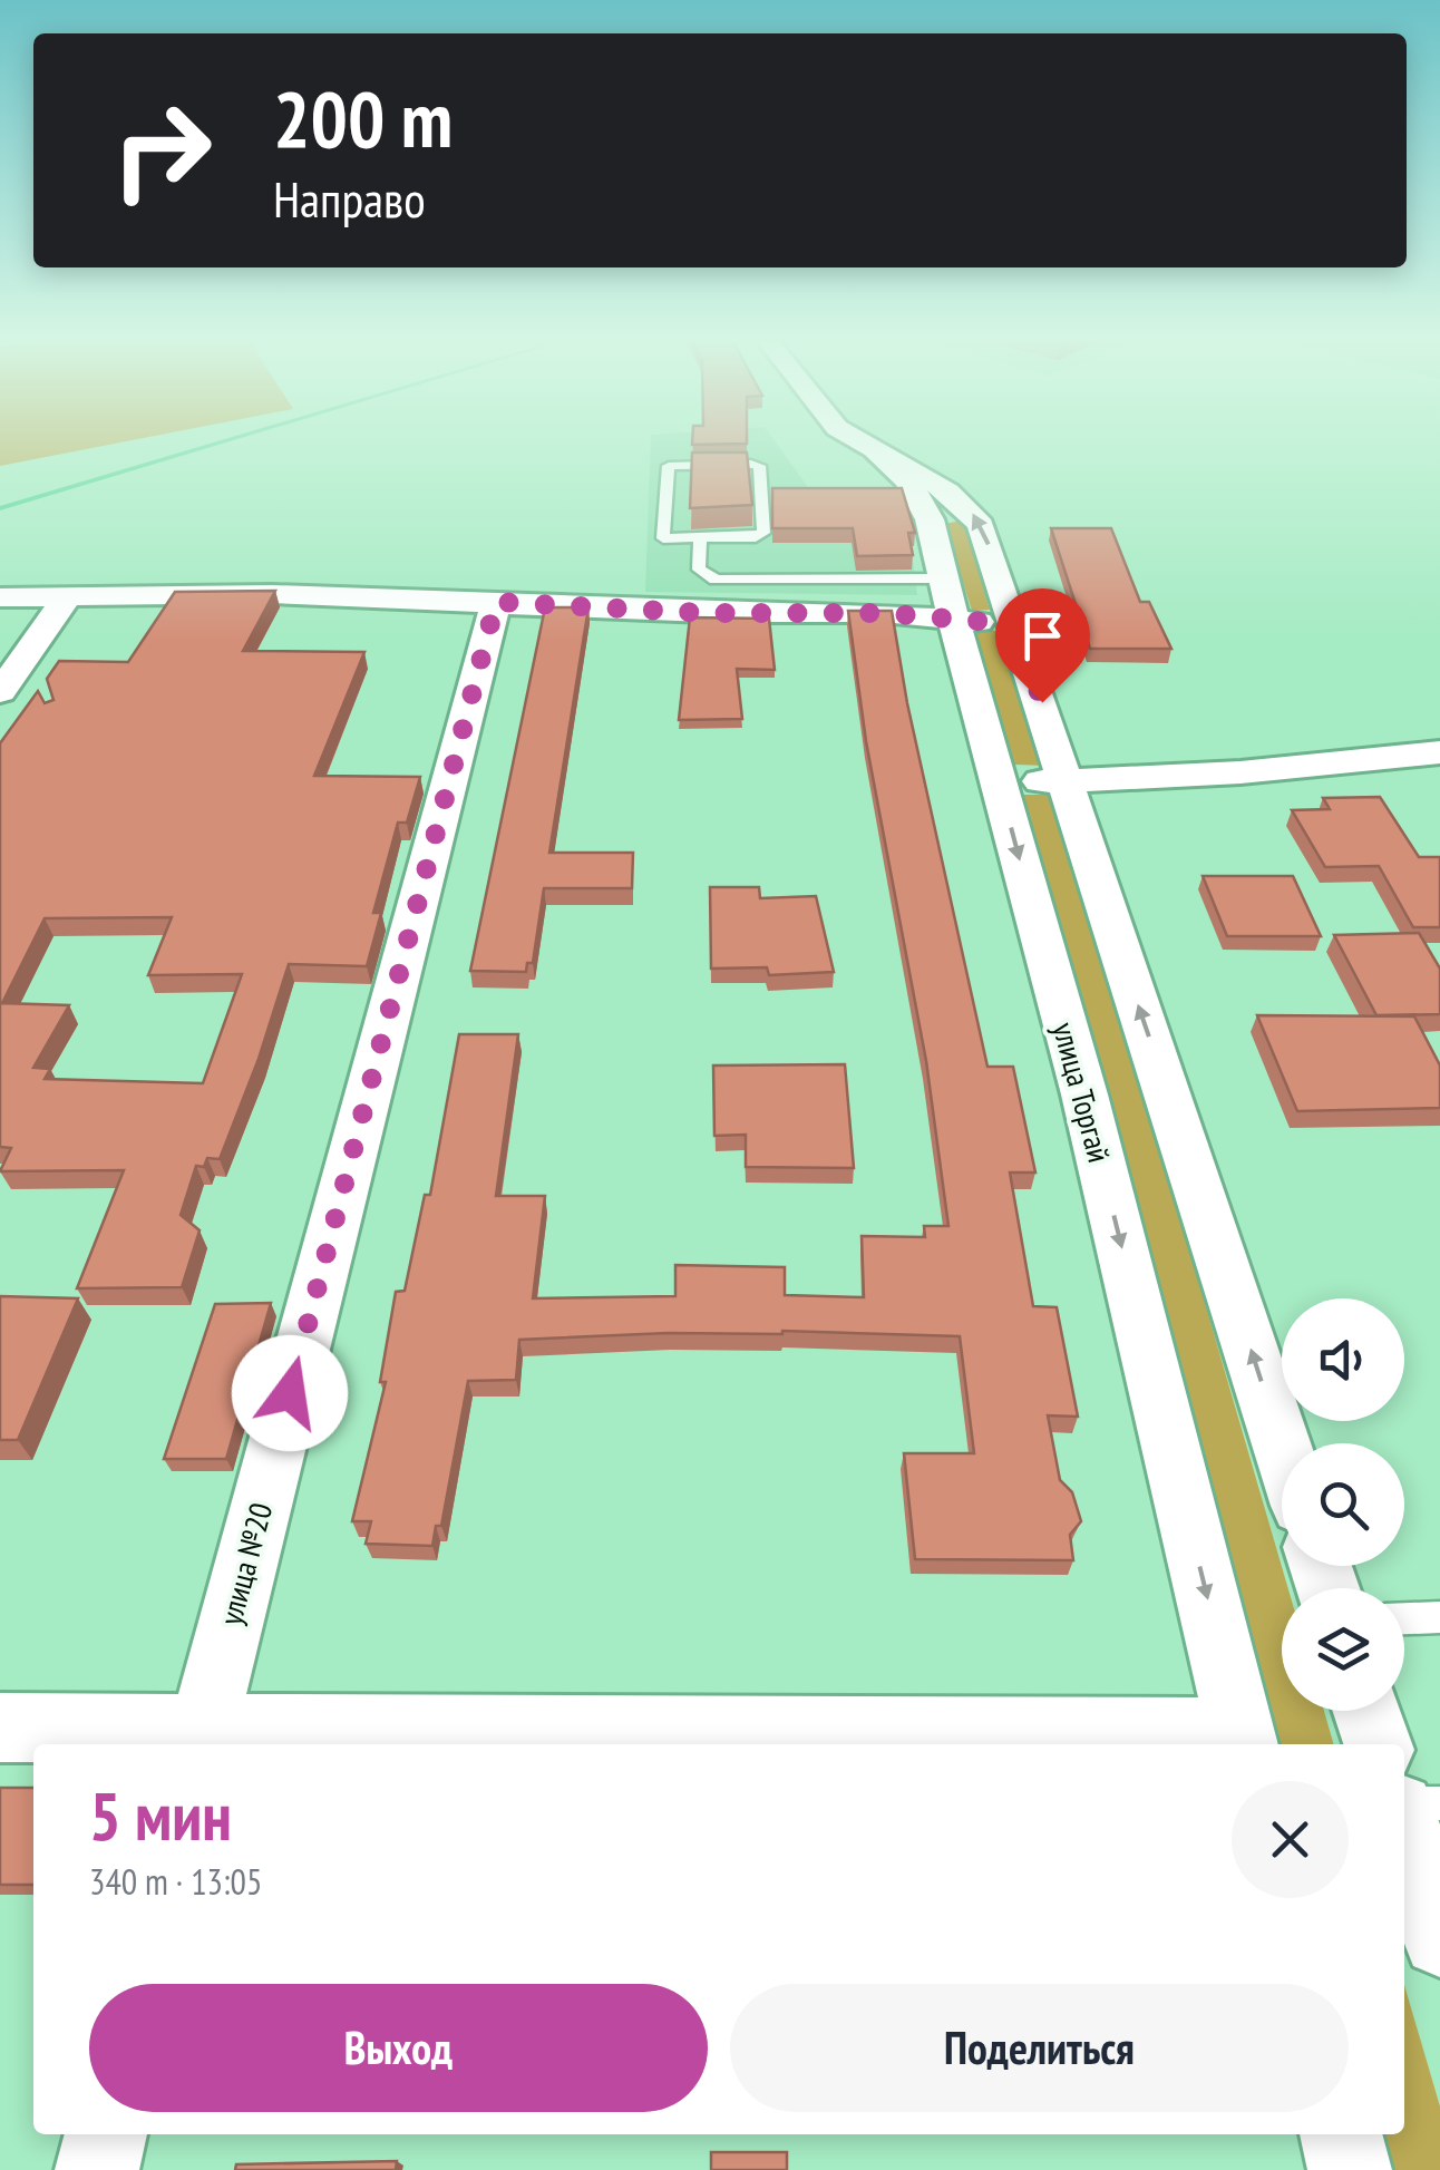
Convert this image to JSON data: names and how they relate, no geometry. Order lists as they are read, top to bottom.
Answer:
{
  "streets": {
    "street": ["улица Торгай", "улица №20"]
  },
  "page": {
    "turn": ["200 m", "Направо"],
    "heading": ["5 мин", "340 m · 13:05"],
    "buttons": ["Выход", "Поделиться"]
  }
}
